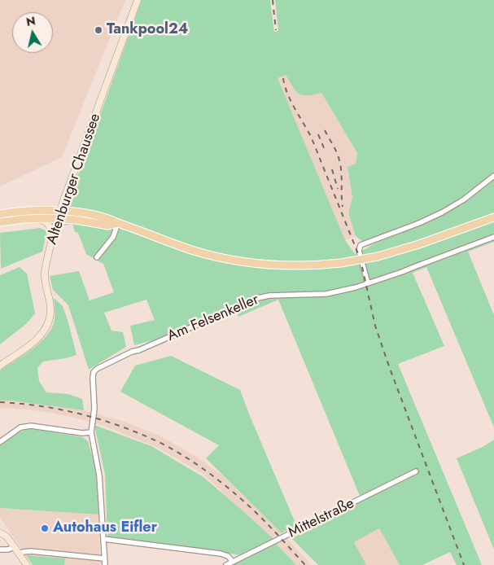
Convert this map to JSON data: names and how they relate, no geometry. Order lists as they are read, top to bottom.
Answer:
{
  "streets": {
    "main road": ["Altenburger Chaussee"],
    "street": ["Am Felsenkeller", "Mittelstraße"]
  },
  "places": ["Tankpool24", "Autohaus Eifler"],
  "north": "top"
}
